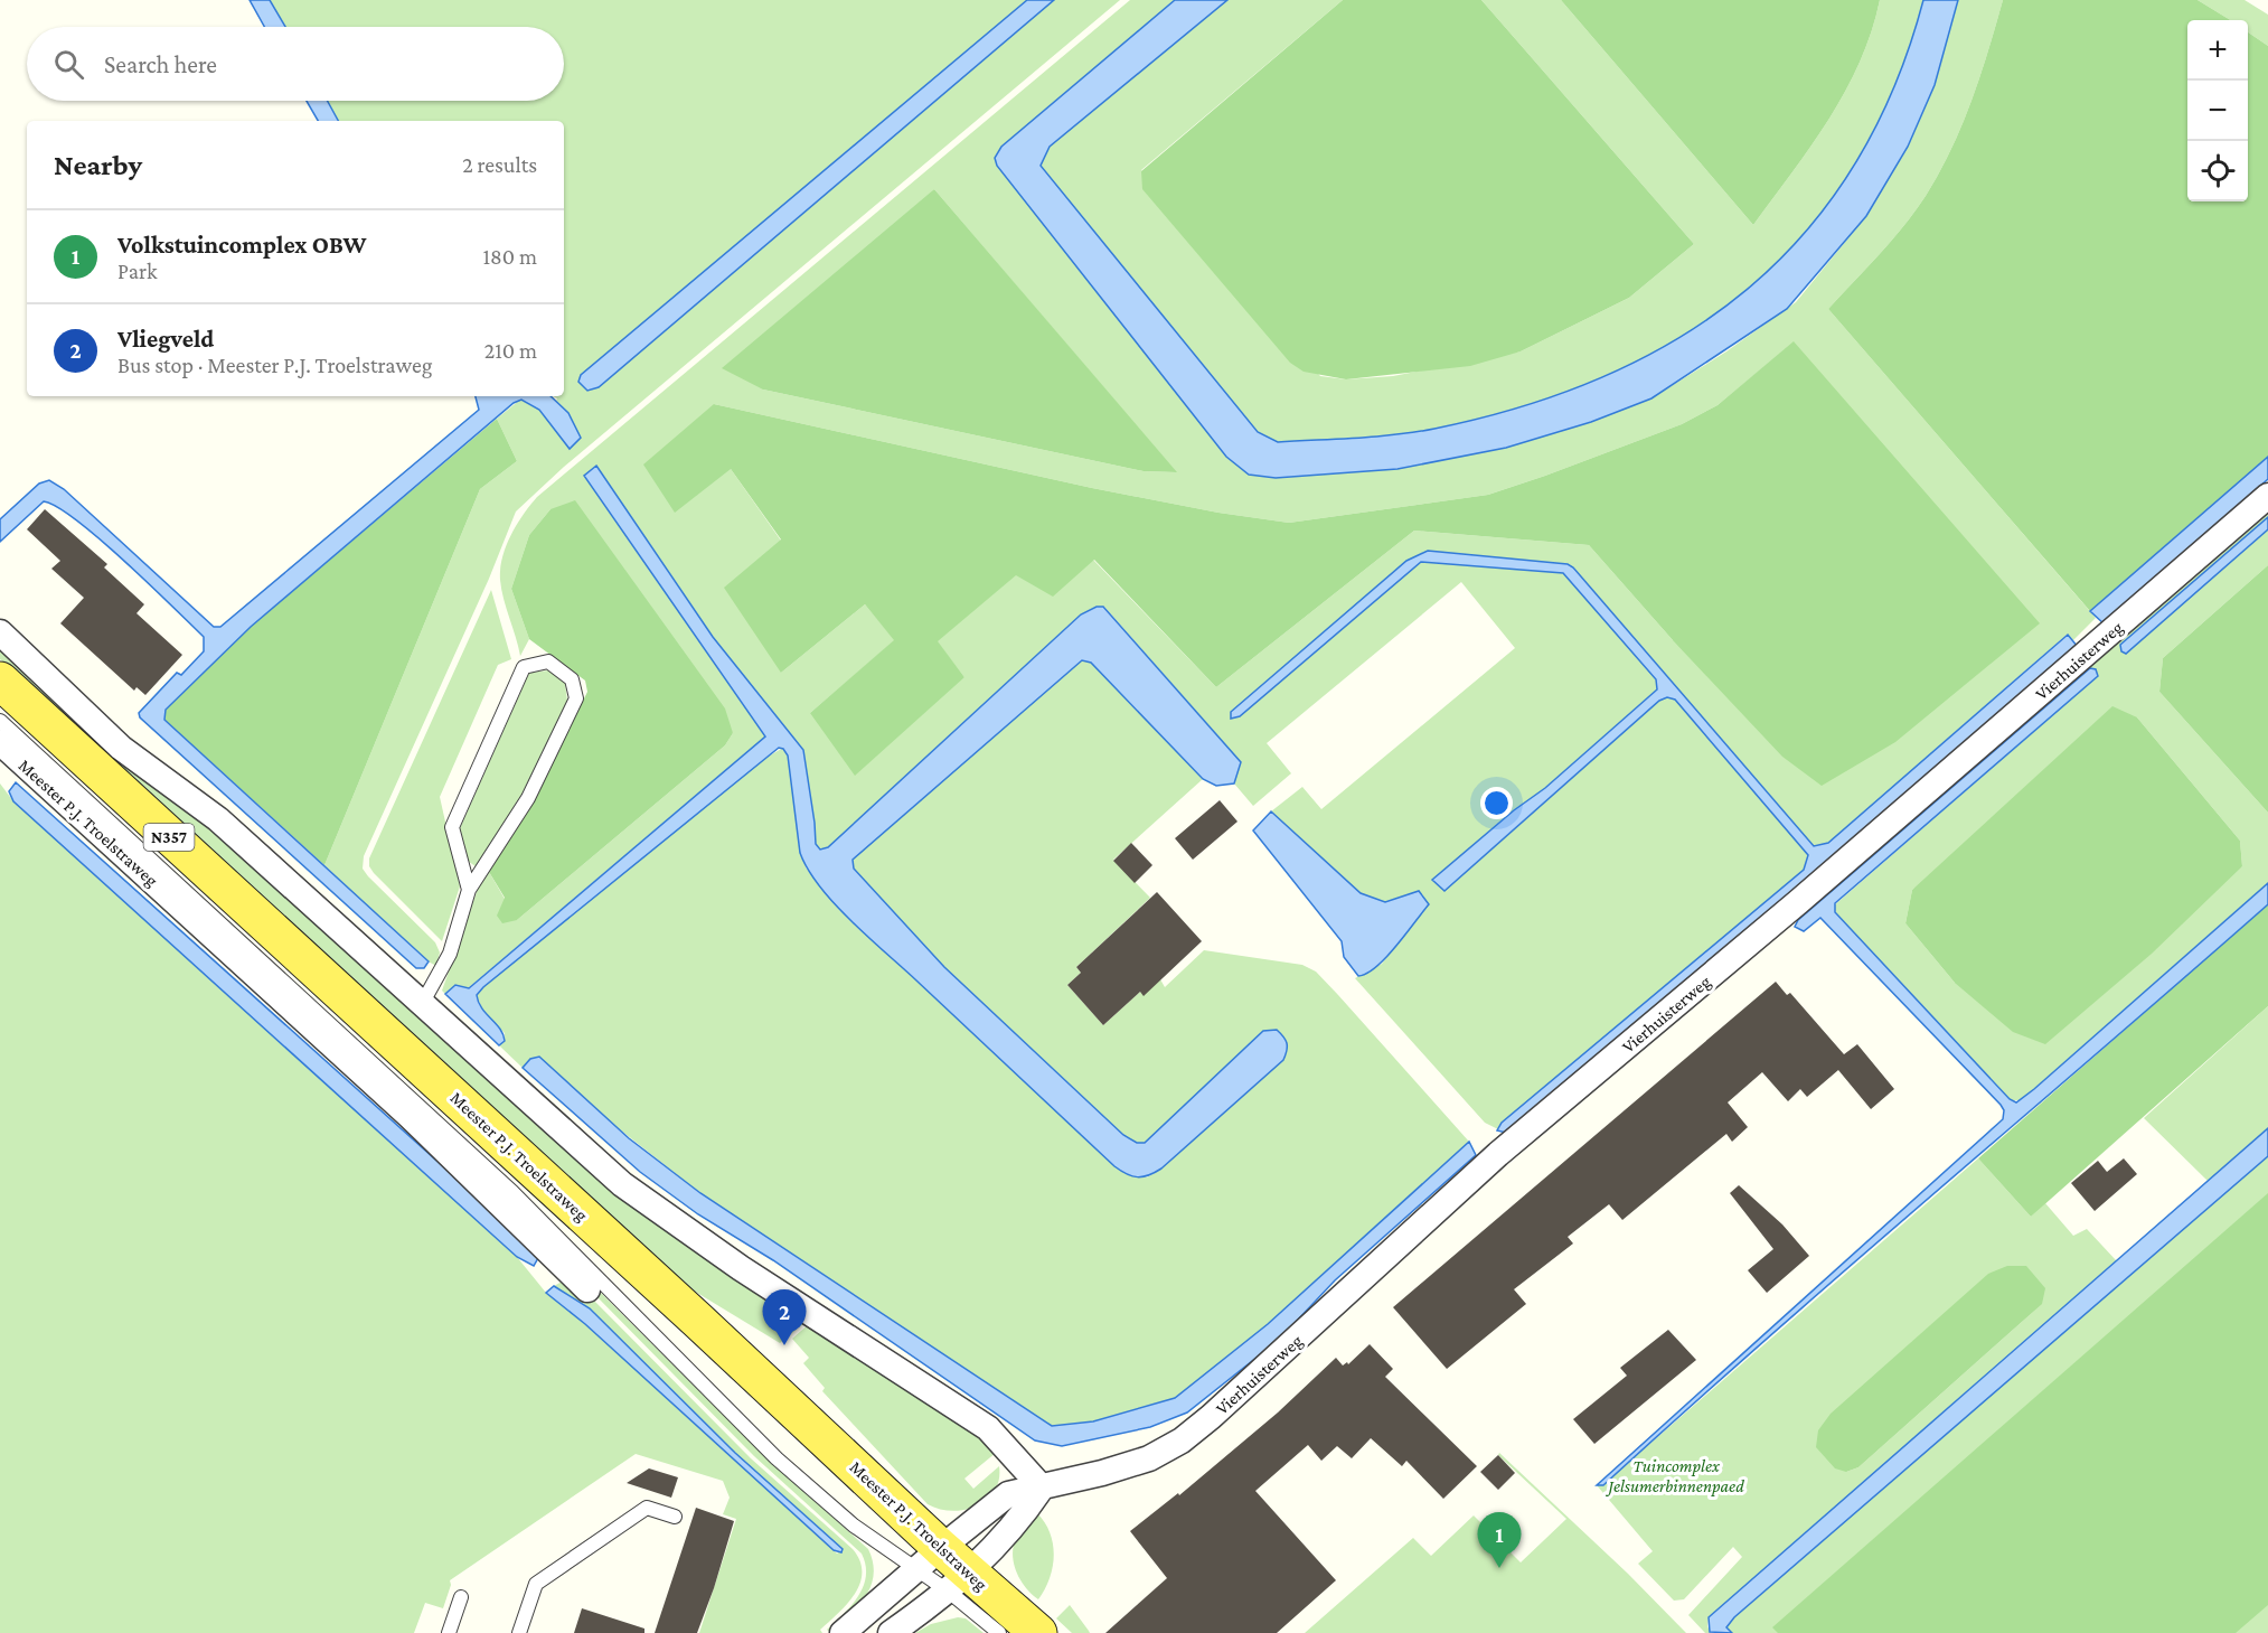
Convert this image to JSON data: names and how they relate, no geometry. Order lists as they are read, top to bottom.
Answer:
{
  "streets": {
    "main road": ["Meester P.J. Troelstraweg", "N357"],
    "street": ["Vierhuisterweg"]
  },
  "crossings": [
    ["Vierhuisterweg", "Meester P.J. Troelstraweg"]
  ],
  "parks": ["Tuincomplex Jelsumerbinnenpaed"],
  "page": {
    "map_buttons": ["+", "−"],
    "search": "Search here",
    "heading": ["Nearby", "2 results"],
    "list": [
      {
        "mark": "1",
        "name": "Volkstuincomplex OBW",
        "note": "Park",
        "value": "180 m"
      },
      {
        "mark": "2",
        "name": "Vliegveld",
        "note": "Bus stop · Meester P.J. Troelstraweg",
        "value": "210 m"
      }
    ],
    "pins": ["2", "1"]
  }
}
